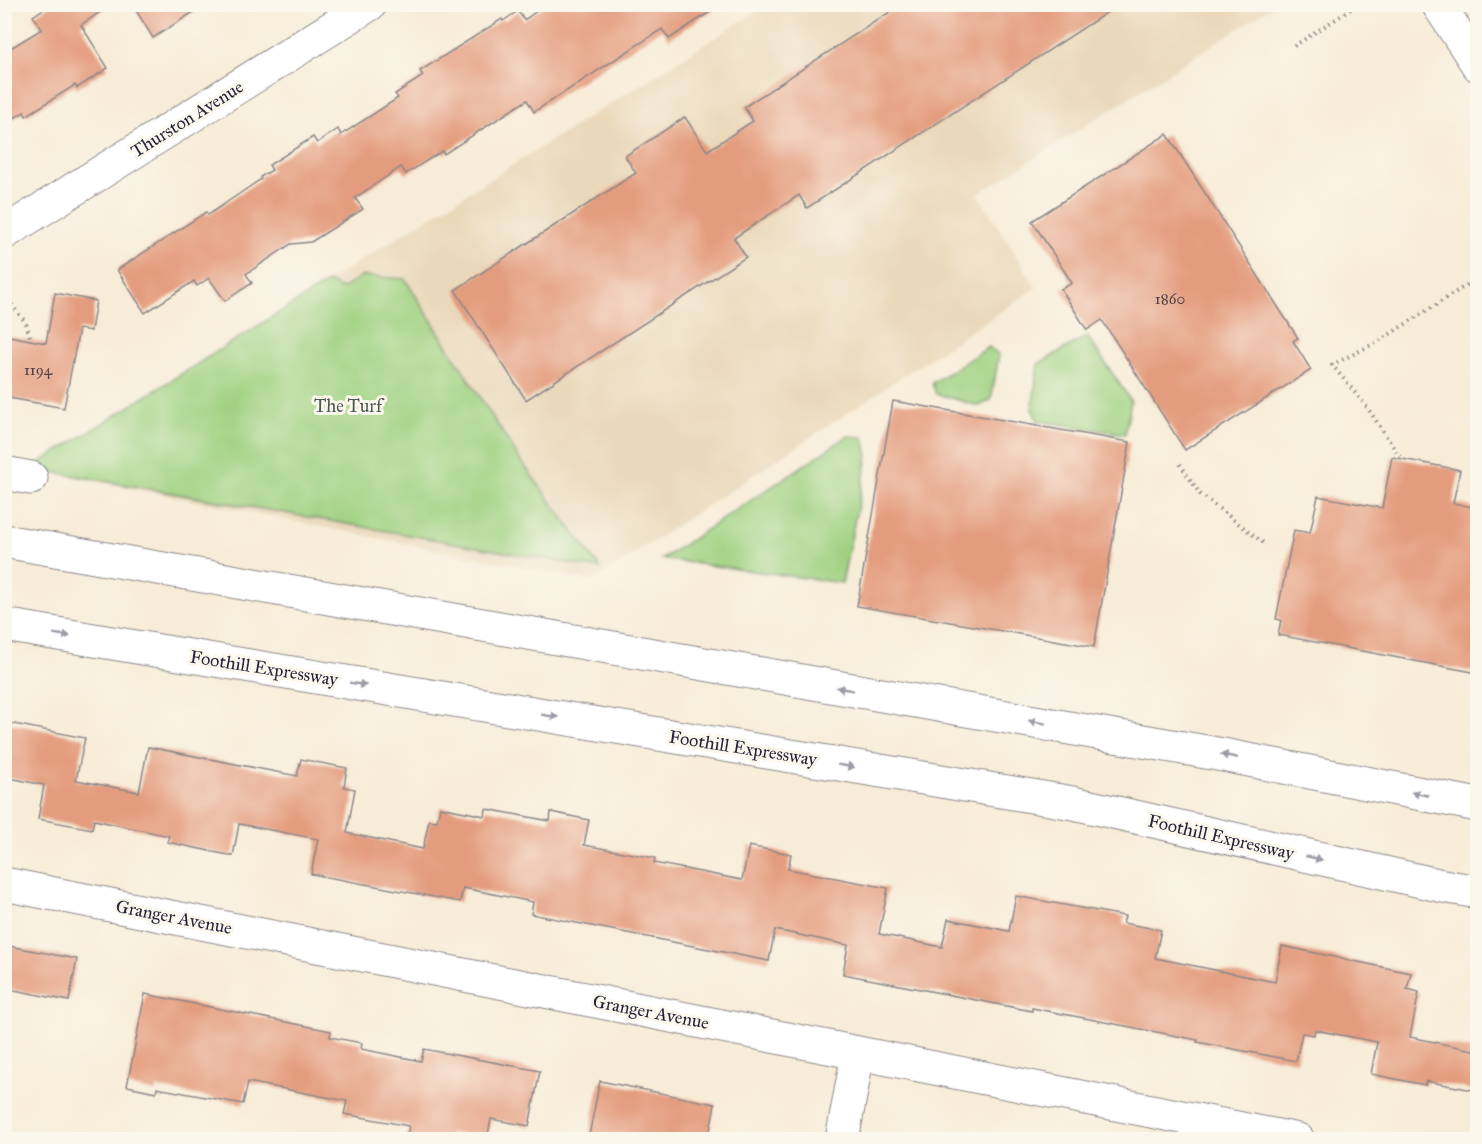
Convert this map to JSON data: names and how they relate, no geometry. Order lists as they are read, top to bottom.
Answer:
{
  "streets": {
    "main road": ["Thurston Avenue", "Foothill Expressway", "Granger Avenue"]
  },
  "parks": ["The Turf"],
  "house_numbers": ["1860", "1194"]
}
